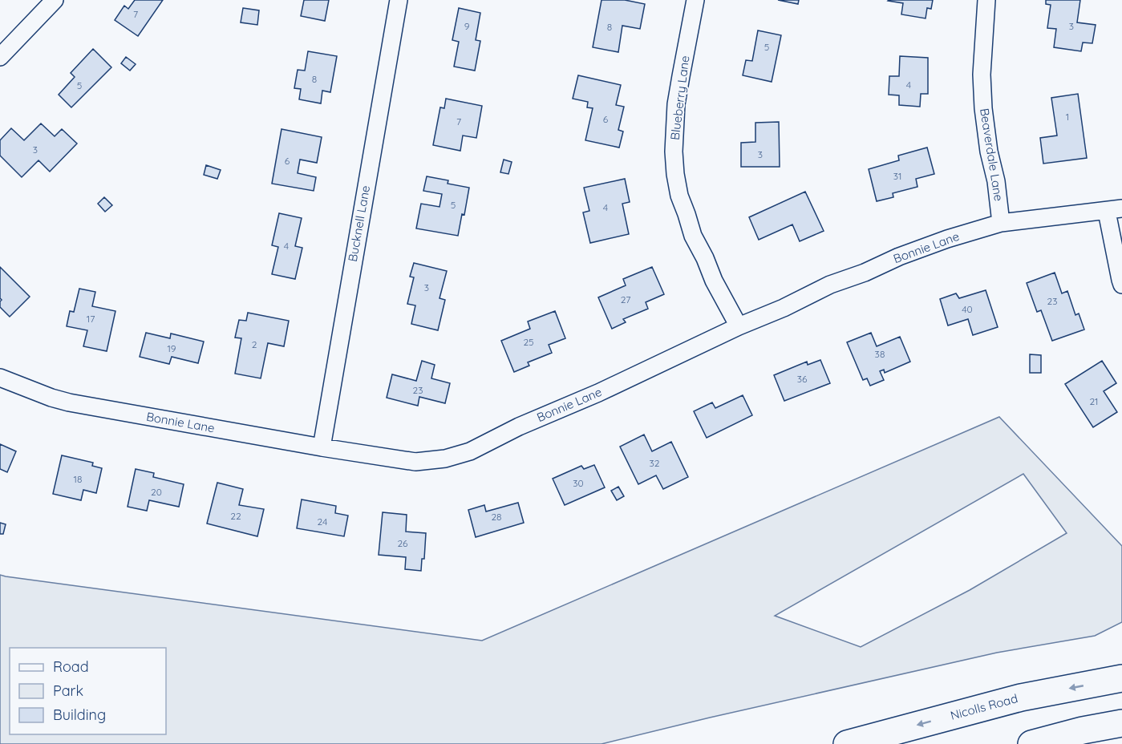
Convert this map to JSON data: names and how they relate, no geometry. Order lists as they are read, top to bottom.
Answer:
{
  "streets": {
    "highway": ["Nicolls Road"],
    "street": [
      "Blueberry Lane",
      "Beaverdale Lane",
      "Bucknell Lane",
      "Bonnie Lane"
    ]
  },
  "crossings": [
    ["Blueberry Lane", "Bonnie Lane"],
    ["Beaverdale Lane", "Bonnie Lane"],
    ["Bucknell Lane", "Bonnie Lane"]
  ],
  "house_numbers": [
    "7",
    "9",
    "3",
    "8",
    "5",
    "8",
    "4",
    "5",
    "1",
    "6",
    "7",
    "3",
    "3",
    "6",
    "31",
    "5",
    "4",
    "4",
    "3",
    "27",
    "23",
    "40",
    "17",
    "25",
    "2",
    "19",
    "38",
    "36",
    "23",
    "21",
    "32",
    "18",
    "30",
    "20",
    "22",
    "28",
    "24",
    "26"
  ],
  "legend": ["Road", "Park", "Building"]
}
